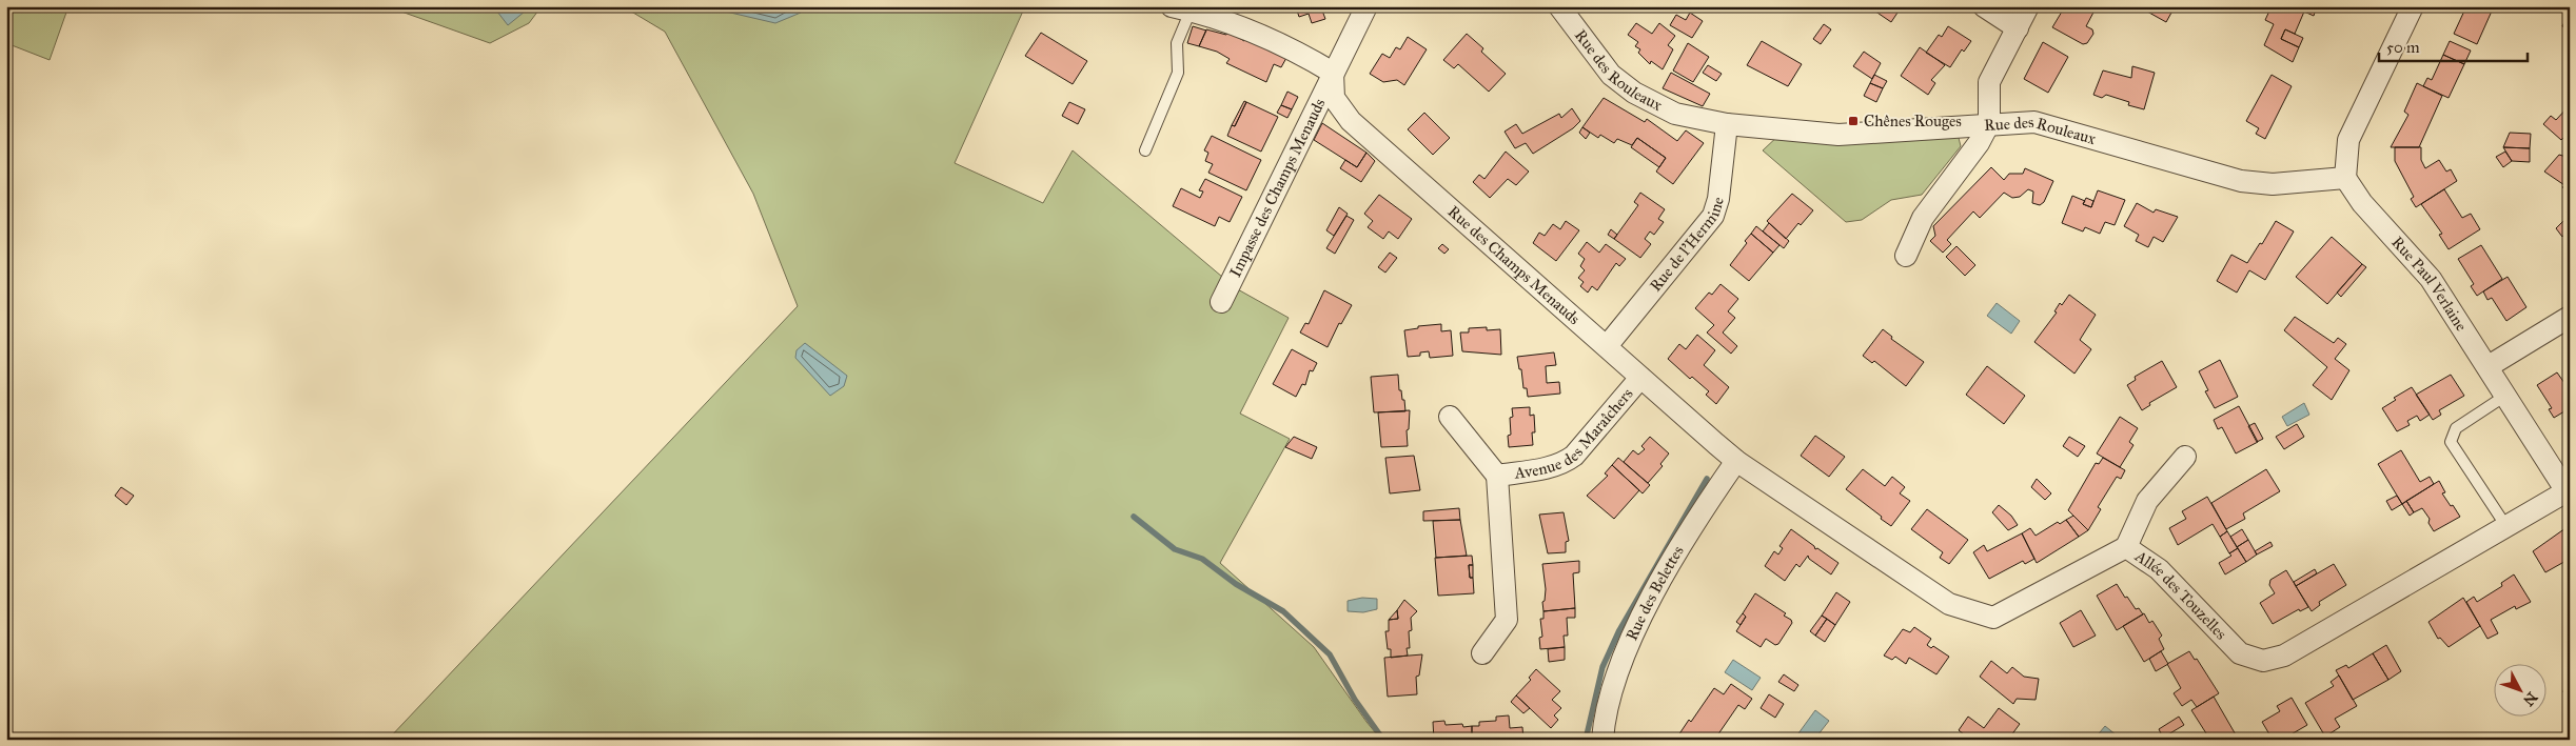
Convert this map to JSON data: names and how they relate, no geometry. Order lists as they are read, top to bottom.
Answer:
{
  "streets": {
    "street": [
      "Rue des Rouleaux",
      "Impasse des Champs Menauds",
      "Rue de l'Hermine",
      "Rue des Champs Menauds",
      "Rue Paul Verlaine",
      "Avenue des Maraîchers",
      "Rue des Belettes",
      "Allée des Touzelles"
    ]
  },
  "crossings": [
    ["Rue des Rouleaux", "Rue de l'Hermine"],
    ["Rue des Rouleaux", "Rue Paul Verlaine"],
    ["Impasse des Champs Menauds", "Rue des Champs Menauds"],
    ["Rue de l'Hermine", "Rue des Champs Menauds"],
    ["Rue des Champs Menauds", "Avenue des Maraîchers"],
    ["Rue des Champs Menauds", "Allée des Touzelles"],
    ["Rue Paul Verlaine", "Allée des Touzelles"],
    ["Rue des Belettes", "Allée des Touzelles"]
  ],
  "places": {
    "transit": ["Chênes Rouges"]
  },
  "scale_bar": "50 m",
  "north": "bottom right"
}
